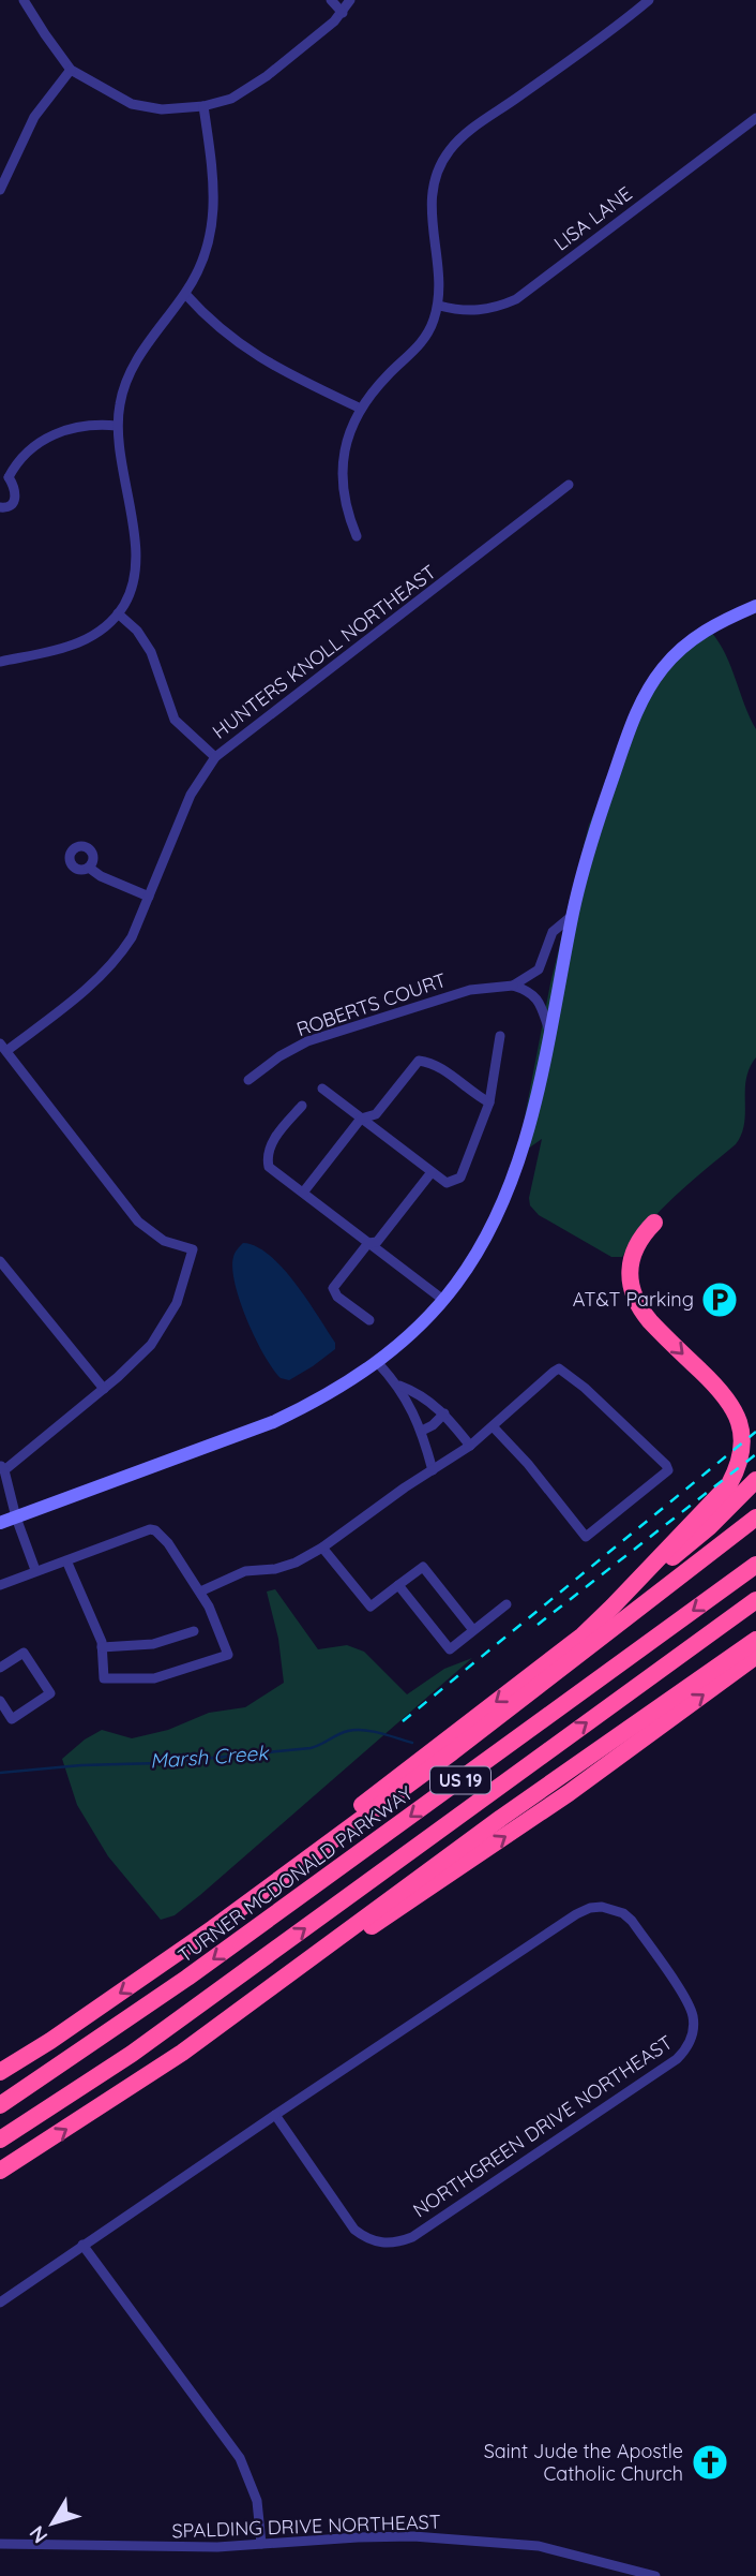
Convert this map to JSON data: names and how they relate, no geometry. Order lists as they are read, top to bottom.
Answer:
{
  "streets": {
    "highway": ["US 19", "TURNER MCDONALD PARKWAY"],
    "street": [
      "LISA LANE",
      "HUNTERS KNOLL NORTHEAST",
      "ROBERTS COURT",
      "NORTHGREEN DRIVE NORTHEAST",
      "SPALDING DRIVE NORTHEAST"
    ]
  },
  "water": ["Marsh Creek"],
  "places": {
    "parking": ["AT&T Parking"],
    "church": ["Saint Jude the Apostle Catholic Church"]
  },
  "north": "bottom left"
}
